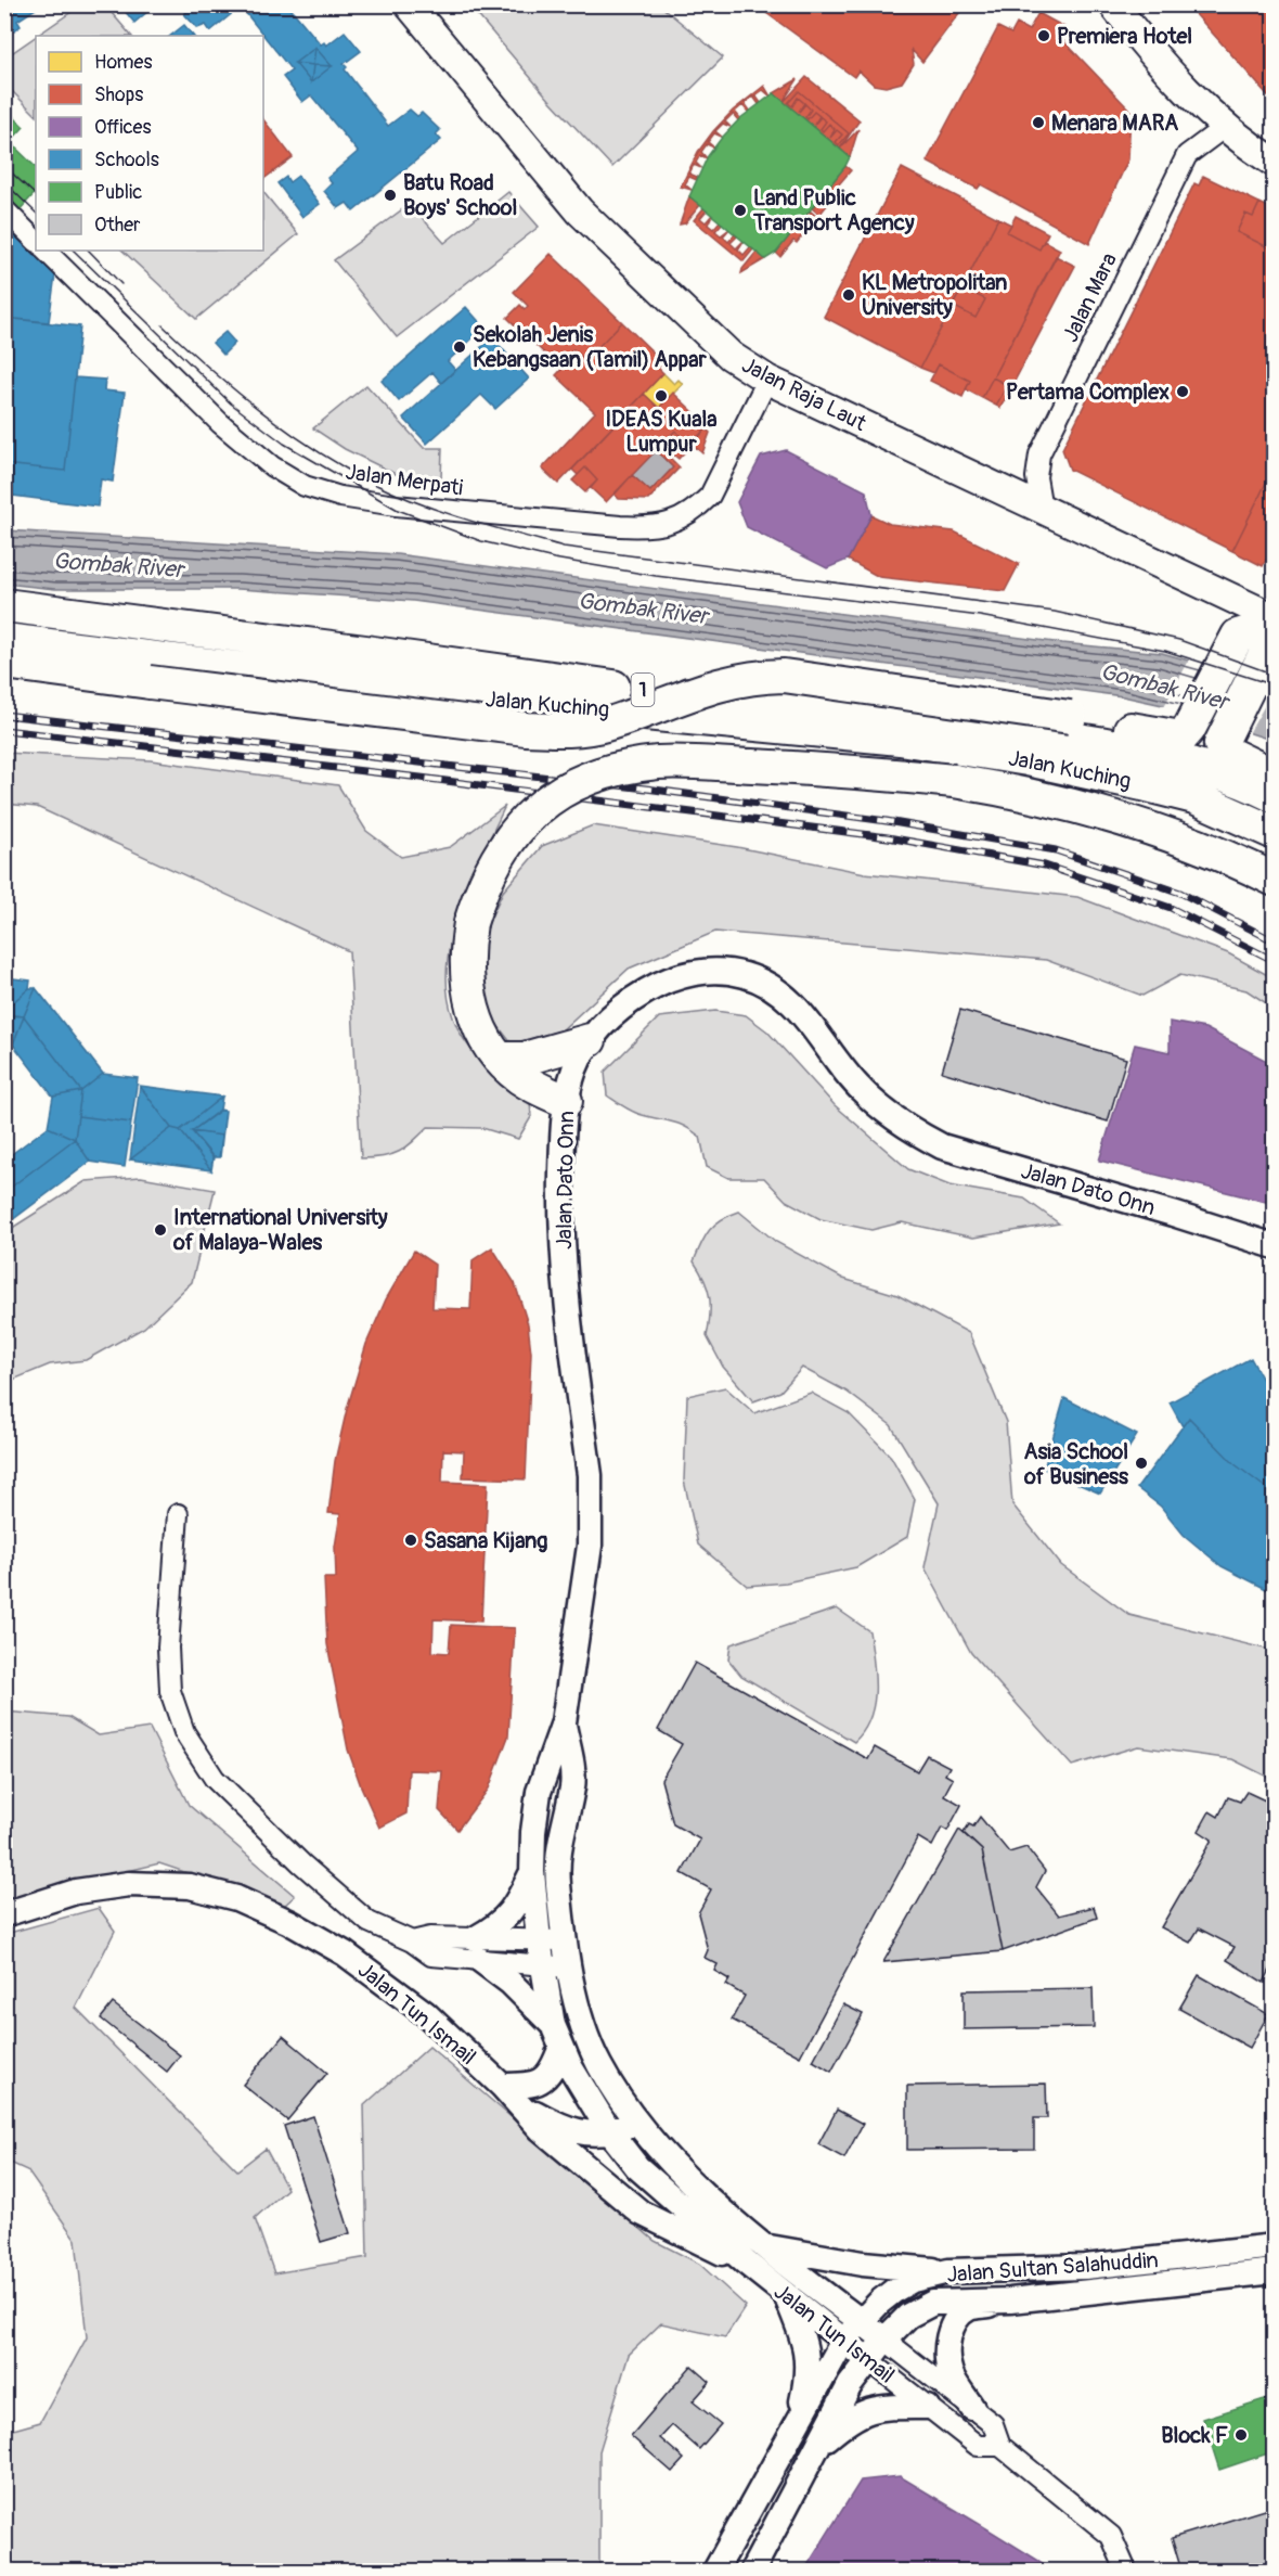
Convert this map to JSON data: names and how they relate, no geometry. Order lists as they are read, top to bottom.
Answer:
{
  "streets": {
    "highway": ["1", "Jalan Kuching"],
    "main road": ["Jalan Raja Laut"],
    "street": [
      "Jalan Mara",
      "Jalan Merpati",
      "Jalan Dato Onn",
      "Jalan Tun Ismail",
      "Jalan Sultan Salahuddin"
    ]
  },
  "crossings": [
    ["Jalan Mara", "Jalan Raja Laut"],
    ["Jalan Raja Laut", "Jalan Merpati"],
    ["Jalan Dato Onn", "Jalan Tun Ismail"],
    ["Jalan Tun Ismail", "Jalan Sultan Salahuddin"]
  ],
  "water": ["Gombak River"],
  "places": [
    "Premiera Hotel",
    "Menara MARA",
    "Batu Road Boys' School",
    "Land Public Transport Agency",
    "KL Metropolitan University",
    "Sekolah Jenis Kebangsaan (Tamil) Appar",
    "Pertama Complex",
    "IDEAS Kuala Lumpur",
    "International University of Malaya-Wales",
    "Asia School of Business",
    "Sasana Kijang",
    "Block F"
  ],
  "legend": [
    "Homes",
    "Shops",
    "Offices",
    "Schools",
    "Public",
    "Other"
  ]
}
